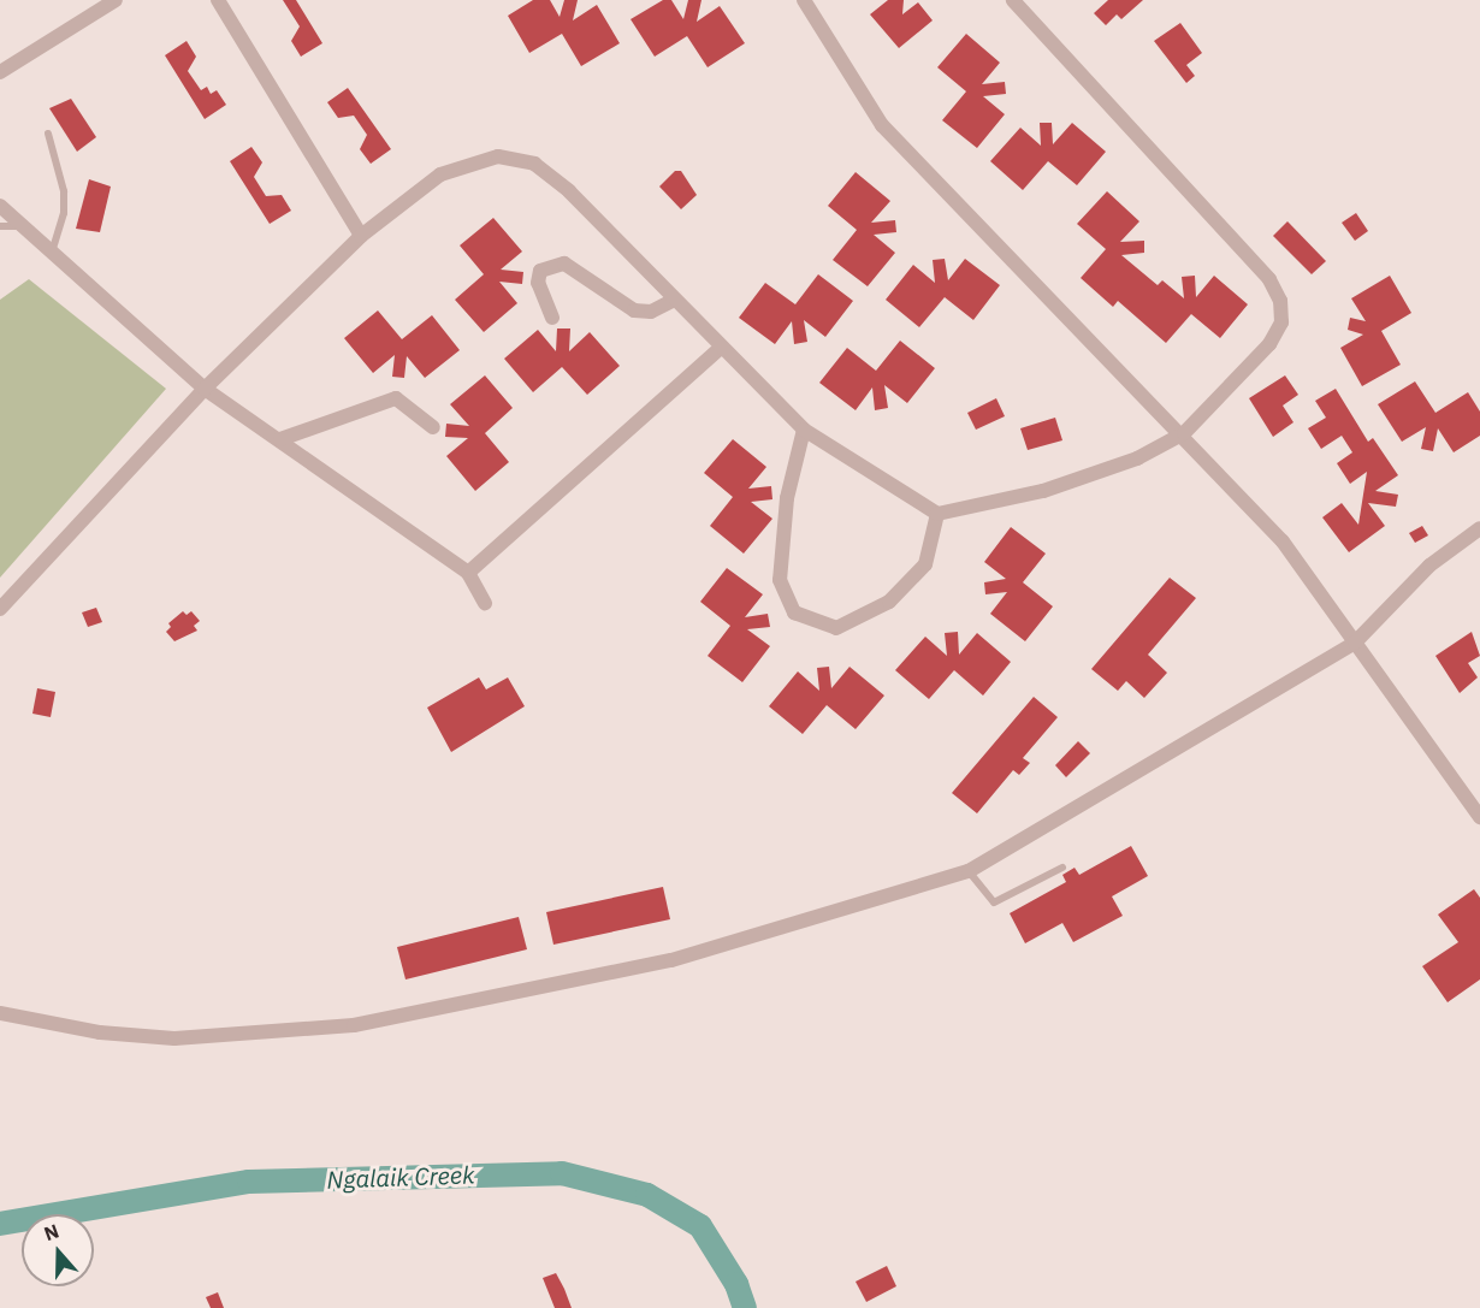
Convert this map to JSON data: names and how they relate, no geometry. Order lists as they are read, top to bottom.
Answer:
{
  "water": ["Ngalaik Creek"],
  "north": "top"
}
